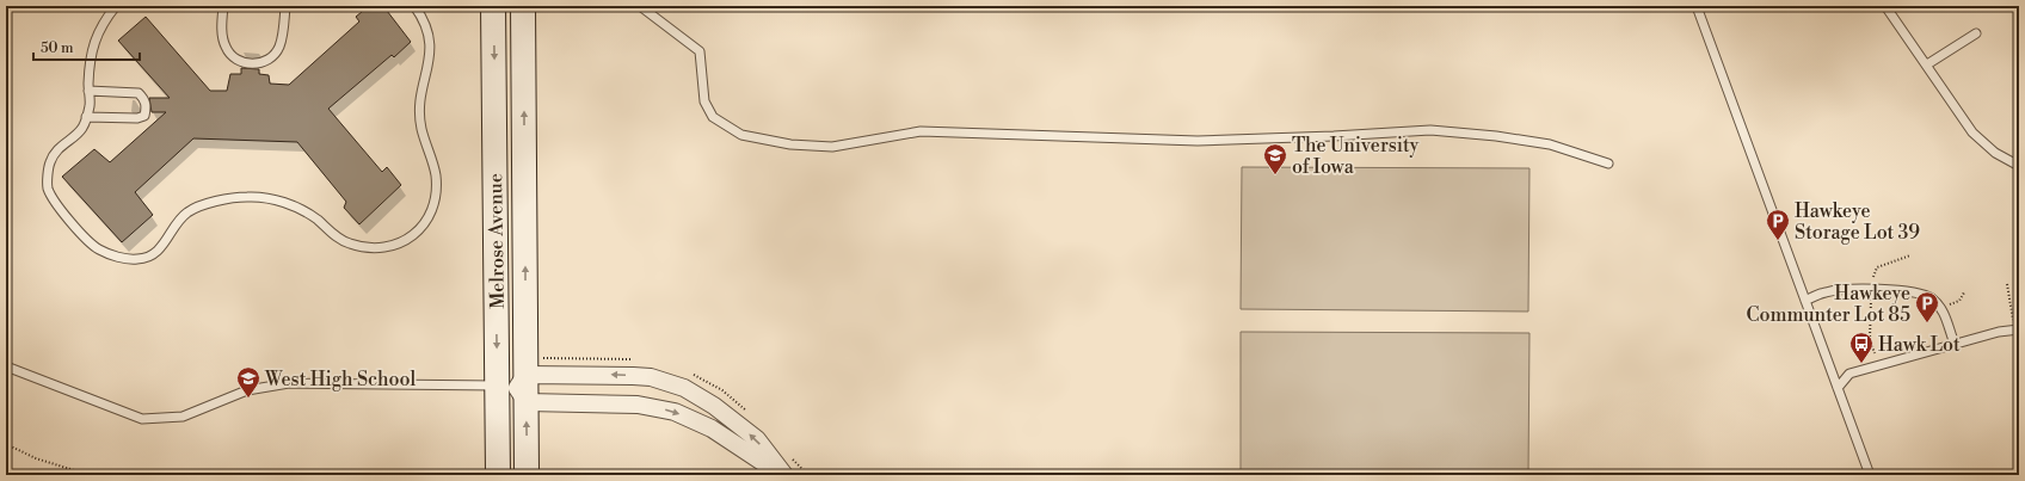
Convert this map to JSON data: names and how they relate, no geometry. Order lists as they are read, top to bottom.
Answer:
{
  "streets": {
    "main road": ["Melrose Avenue"]
  },
  "places": {
    "school or university": ["The University of Iowa", "West High School"],
    "parking": ["Hawkeye Storage Lot 39", "Hawkeye Communter Lot 85"],
    "bus stop": ["Hawk Lot"]
  },
  "scale_bar": "50 m"
}
